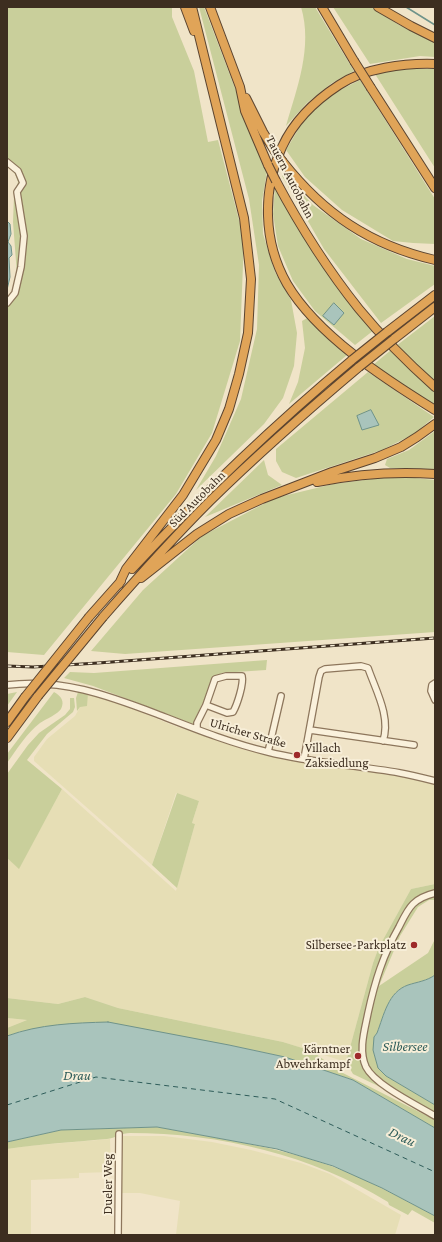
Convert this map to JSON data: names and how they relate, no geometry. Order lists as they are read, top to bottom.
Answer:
{
  "streets": {
    "highway": ["Tauern Autobahn", "Süd Autobahn"],
    "street": ["Ulricher Straße", "Dueler Weg"]
  },
  "crossings": [
    ["Tauern Autobahn", "Süd Autobahn"]
  ],
  "water": ["Silbersee", "Drau"],
  "places": ["Villach Zaksiedlung", "Silbersee-Parkplatz", "Kärntner Abwehrkampf"]
}
